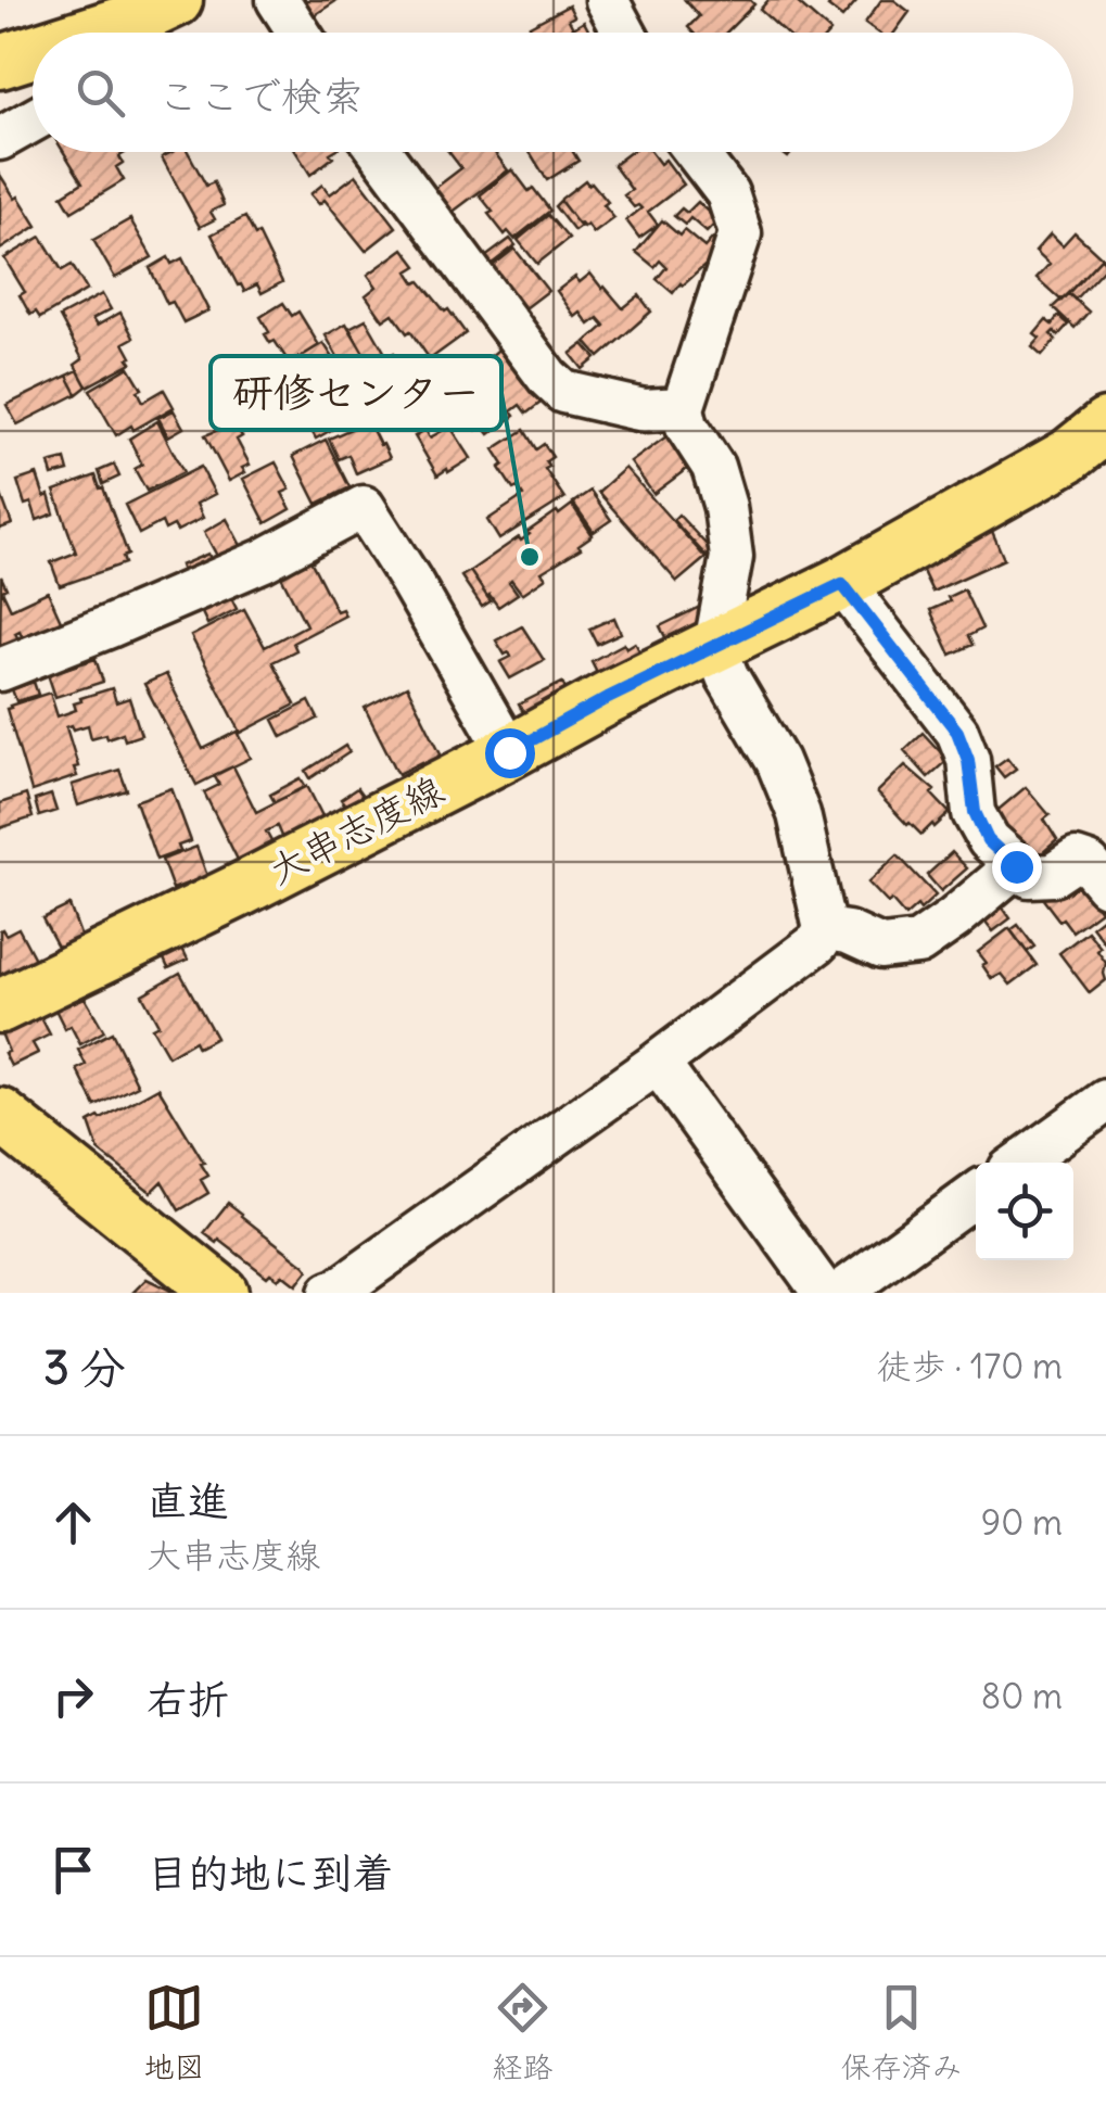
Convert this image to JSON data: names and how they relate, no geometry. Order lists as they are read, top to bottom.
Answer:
{
  "streets": {
    "main road": ["大串志度線"]
  },
  "places": ["研修センター"],
  "page": {
    "search": "ここで検索",
    "heading": ["3 分", "徒歩 · 170 m"],
    "list": [
      ["直進", "大串志度線", "90 m"],
      ["右折", "80 m"],
      "目的地に到着"
    ],
    "nav": ["地図", "経路", "保存済み"]
  }
}
